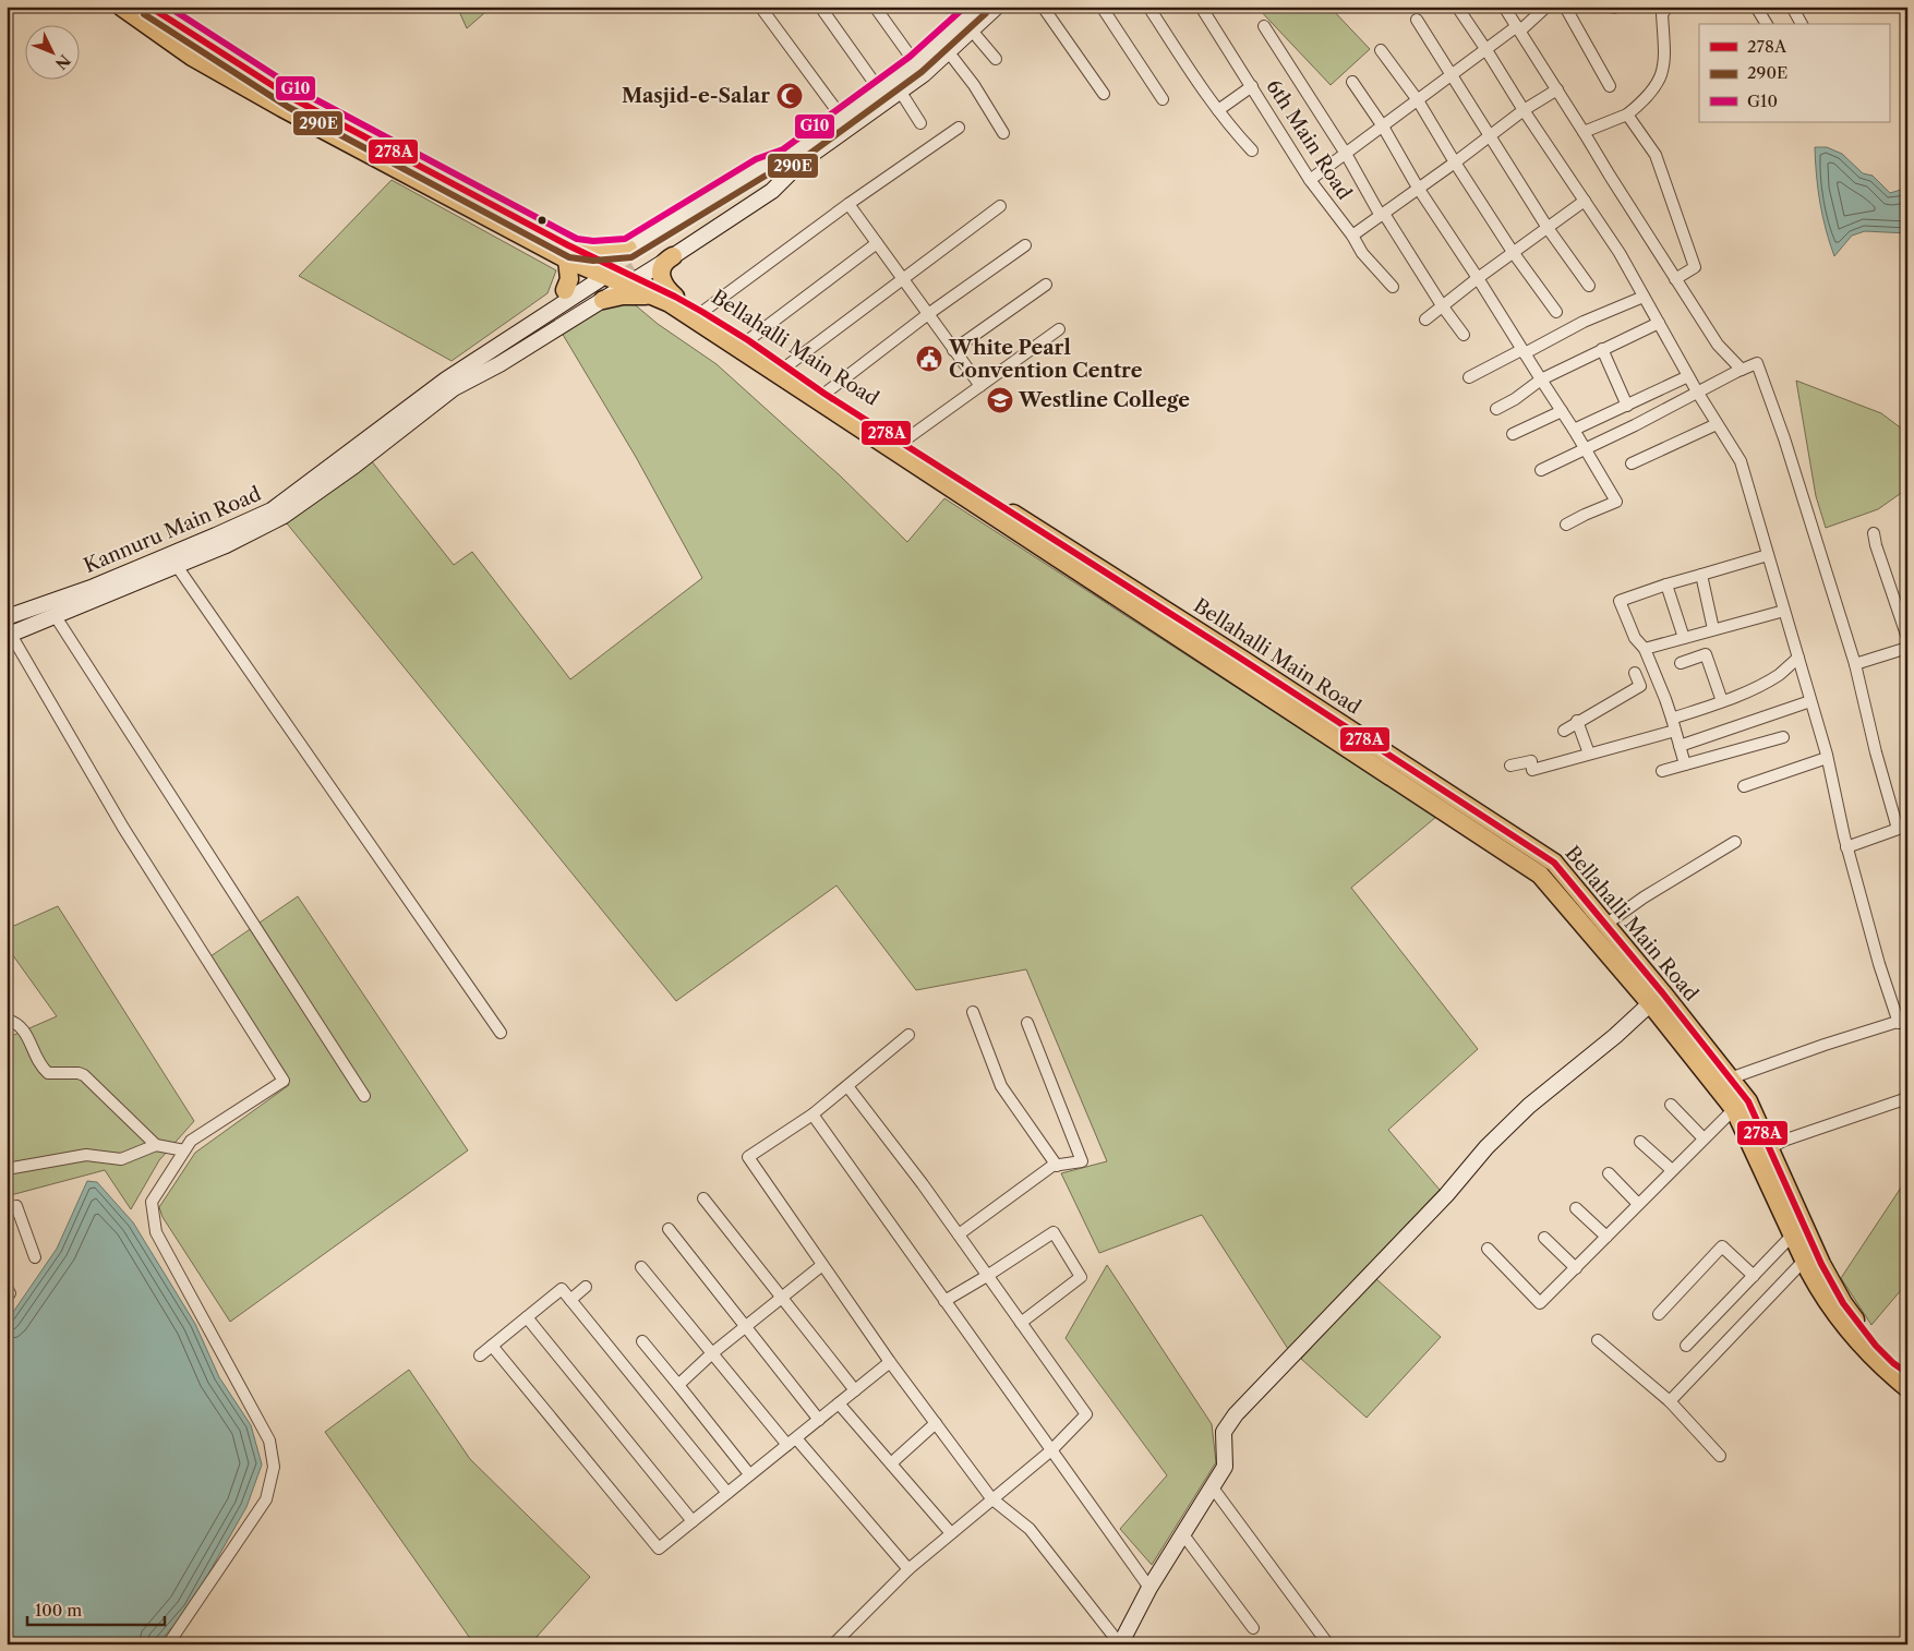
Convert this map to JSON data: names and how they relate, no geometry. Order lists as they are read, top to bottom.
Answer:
{
  "streets": {
    "main road": ["Bellahalli Main Road", "Kannuru Main Road"],
    "street": ["6th Main Road"]
  },
  "places": {
    "mosque": ["Masjid-e-Salar"],
    "public building": ["White Pearl Convention Centre"],
    "school or university": ["Westline College"]
  },
  "lines": ["transit line 278A", "transit line G10", "transit line 290E"],
  "legend": ["278A", "290E", "G10"],
  "scale_bar": "100 m",
  "north": "bottom right"
}
